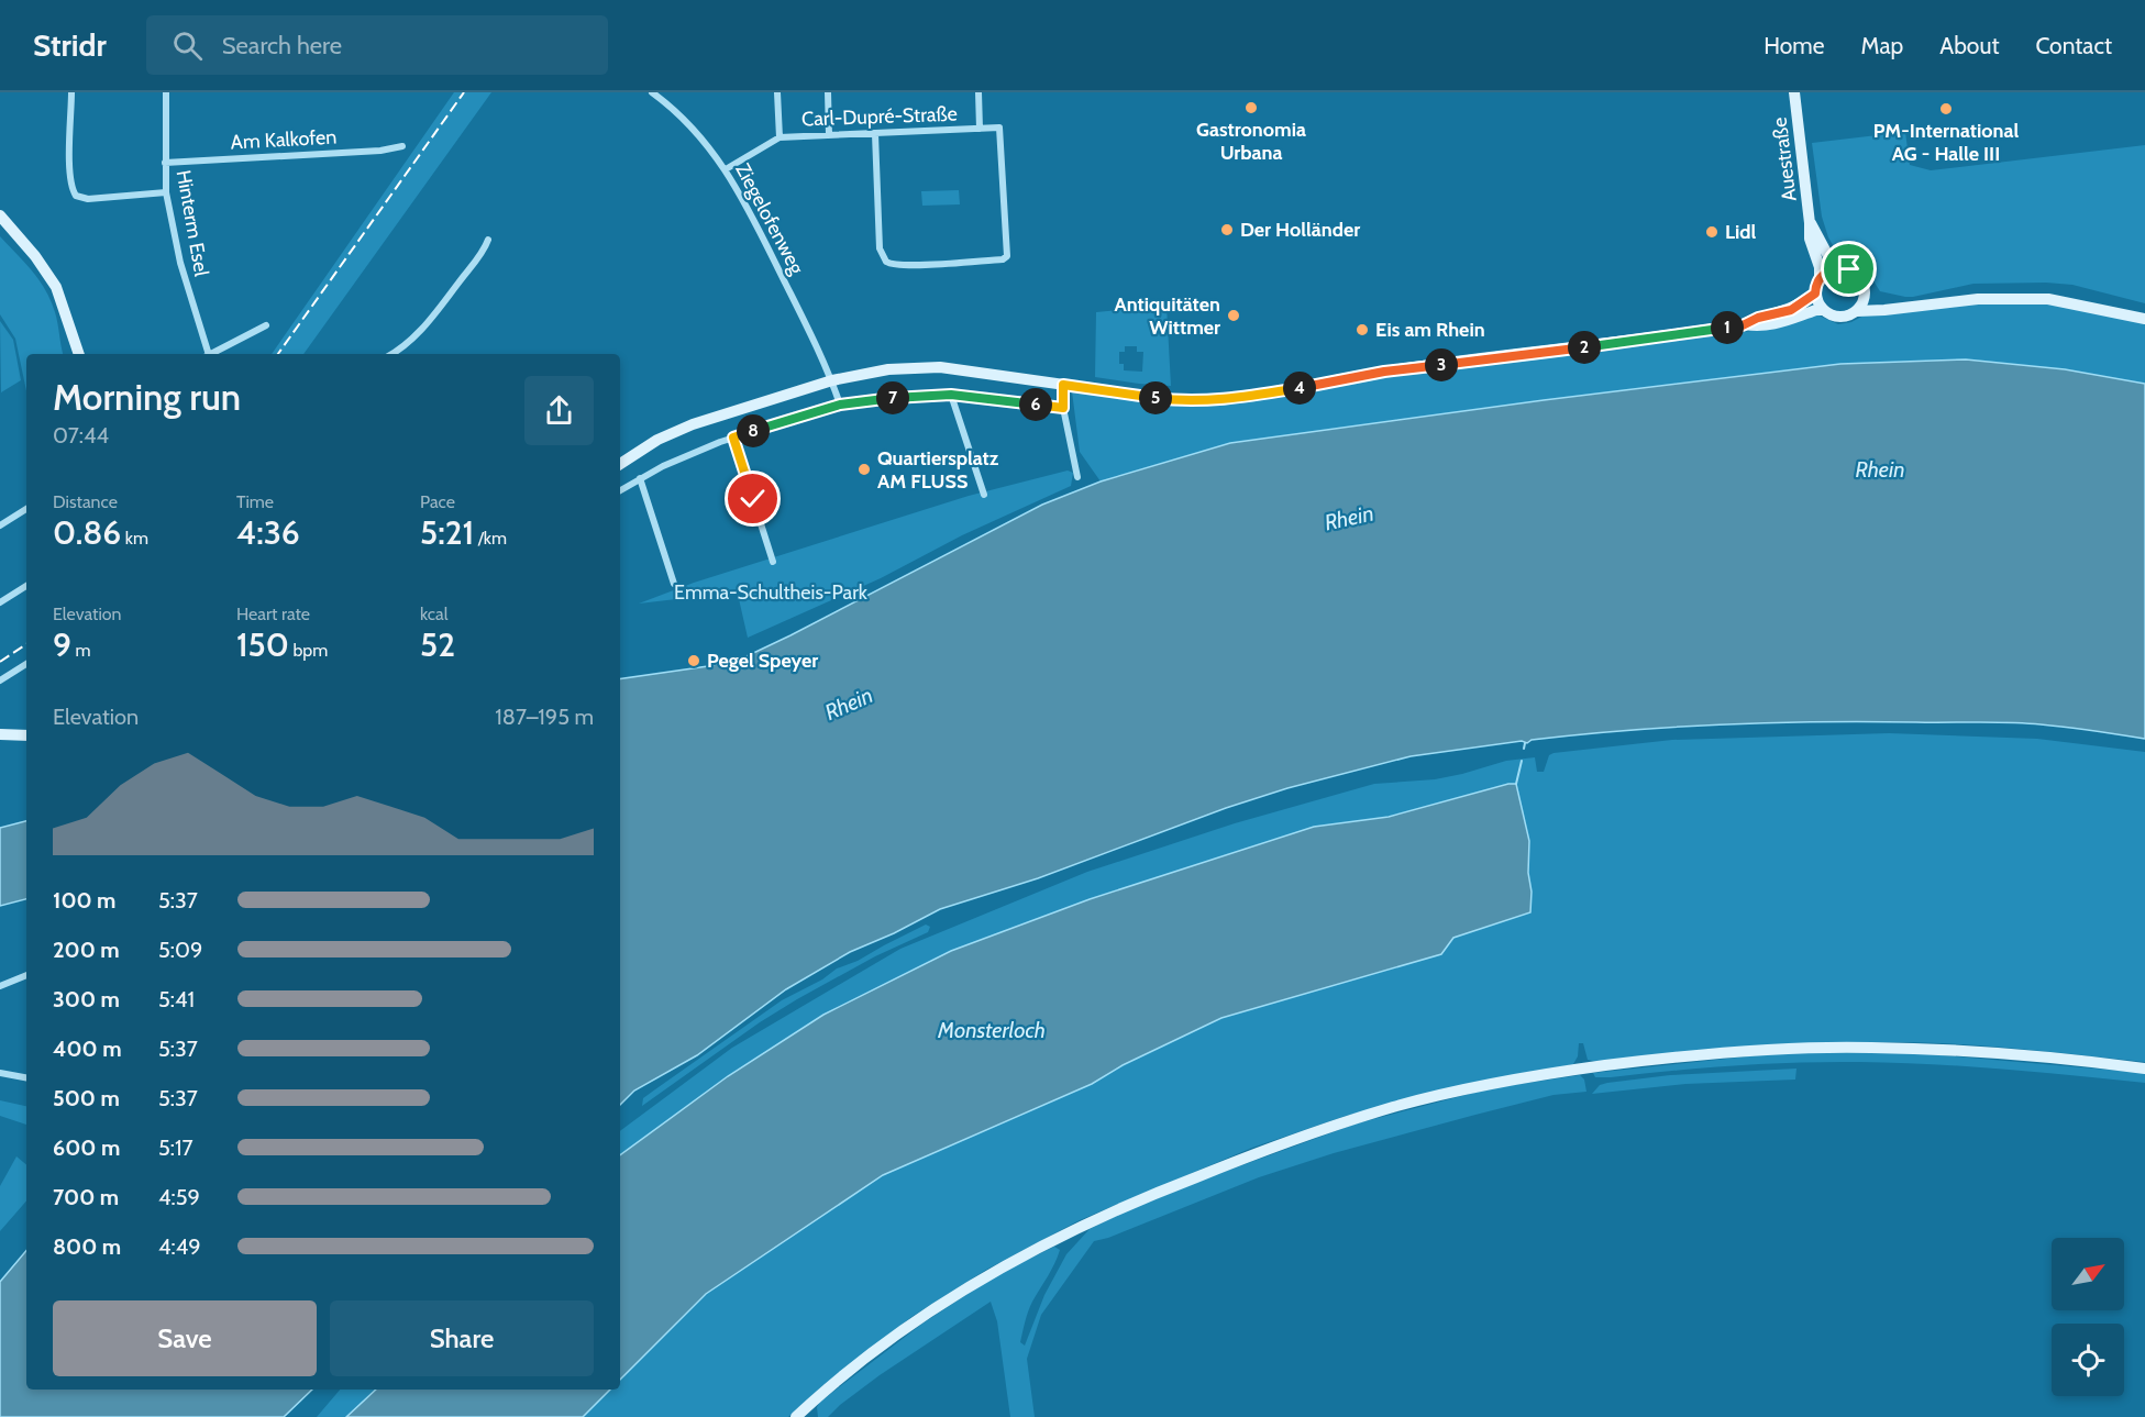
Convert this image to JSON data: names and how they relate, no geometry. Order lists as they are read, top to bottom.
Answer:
{
  "streets": {
    "street": [
      "Carl-Dupré-Straße",
      "Am Kalkofen",
      "Auestraße",
      "Ziegelofenweg",
      "Hinterm Esel"
    ]
  },
  "crossings": [
    ["Carl-Dupré-Straße", "Ziegelofenweg"],
    ["Am Kalkofen", "Hinterm Esel"]
  ],
  "water": ["Rhein", "Monsterloch"],
  "parks": ["Emma-Schultheis-Park"],
  "places": [
    "Gastronomia Urbana",
    "PM-International AG - Halle III",
    "Der Holländer",
    "Lidl",
    "Antiquitäten Wittmer",
    "Eis am Rhein",
    "Quartiersplatz AM FLUSS",
    "Pegel Speyer"
  ],
  "north": "top right",
  "page": {
    "header": "Stridr",
    "search": "Search here",
    "nav": [
      "Home",
      "Map",
      "About",
      "Contact"
    ],
    "pins": [
      "1",
      "2",
      "3",
      "4",
      "5",
      "7",
      "6",
      "8"
    ],
    "heading": ["Morning run", "07:44"],
    "stats": [
      ["Distance", "0.86 km"],
      ["Time", "4:36"],
      ["Pace", "5:21 /km"],
      ["Elevation", "9 m"],
      ["Heart rate", "150 bpm"],
      ["kcal", "52"]
    ],
    "chart": ["Elevation", "187–195 m"],
    "list": [
      {
        "name": "100 m",
        "note": "5:37"
      },
      {
        "name": "200 m",
        "note": "5:09"
      },
      {
        "name": "300 m",
        "note": "5:41"
      },
      {
        "name": "400 m",
        "note": "5:37"
      },
      {
        "name": "500 m",
        "note": "5:37"
      },
      {
        "name": "600 m",
        "note": "5:17"
      },
      {
        "name": "700 m",
        "note": "4:59"
      },
      {
        "name": "800 m",
        "note": "4:49"
      }
    ],
    "buttons": ["Save", "Share"]
  }
}
